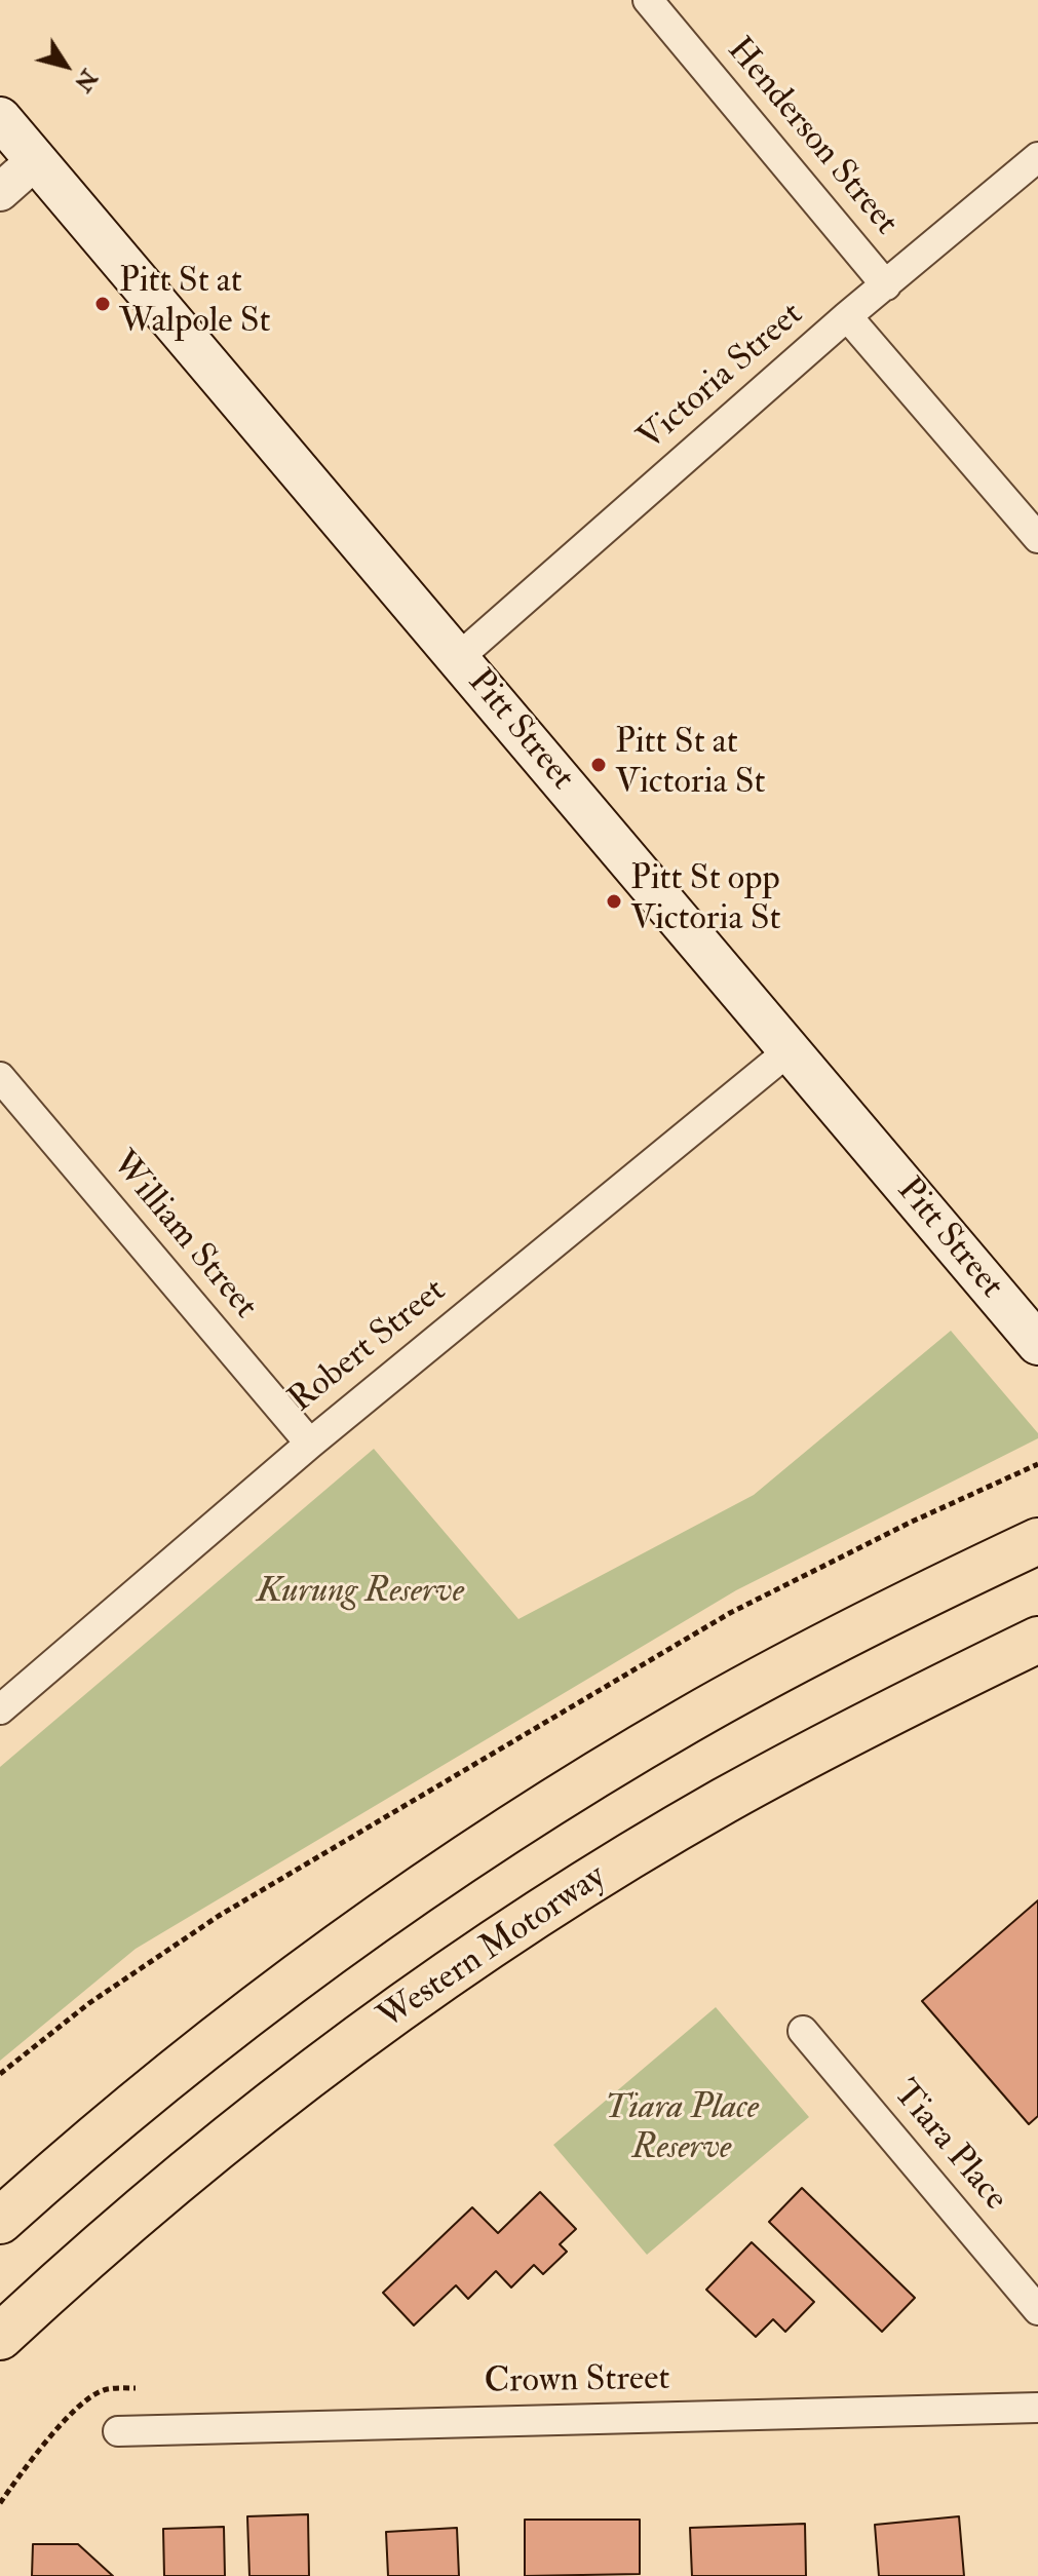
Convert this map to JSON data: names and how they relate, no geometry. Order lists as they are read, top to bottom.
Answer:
{
  "streets": {
    "highway": ["Western Motorway"],
    "main road": ["Pitt Street"],
    "street": [
      "Henderson Street",
      "Victoria Street",
      "William Street",
      "Robert Street",
      "Tiara Place",
      "Crown Street"
    ]
  },
  "crossings": [
    ["Henderson Street", "Victoria Street"],
    ["Victoria Street", "Pitt Street"],
    ["Pitt Street", "Robert Street"],
    ["William Street", "Robert Street"]
  ],
  "parks": ["Kurung Reserve", "Tiara Place Reserve"],
  "places": ["Pitt St at Walpole St", "Pitt St at Victoria St", "Pitt St opp Victoria St"],
  "north": "bottom right"
}
